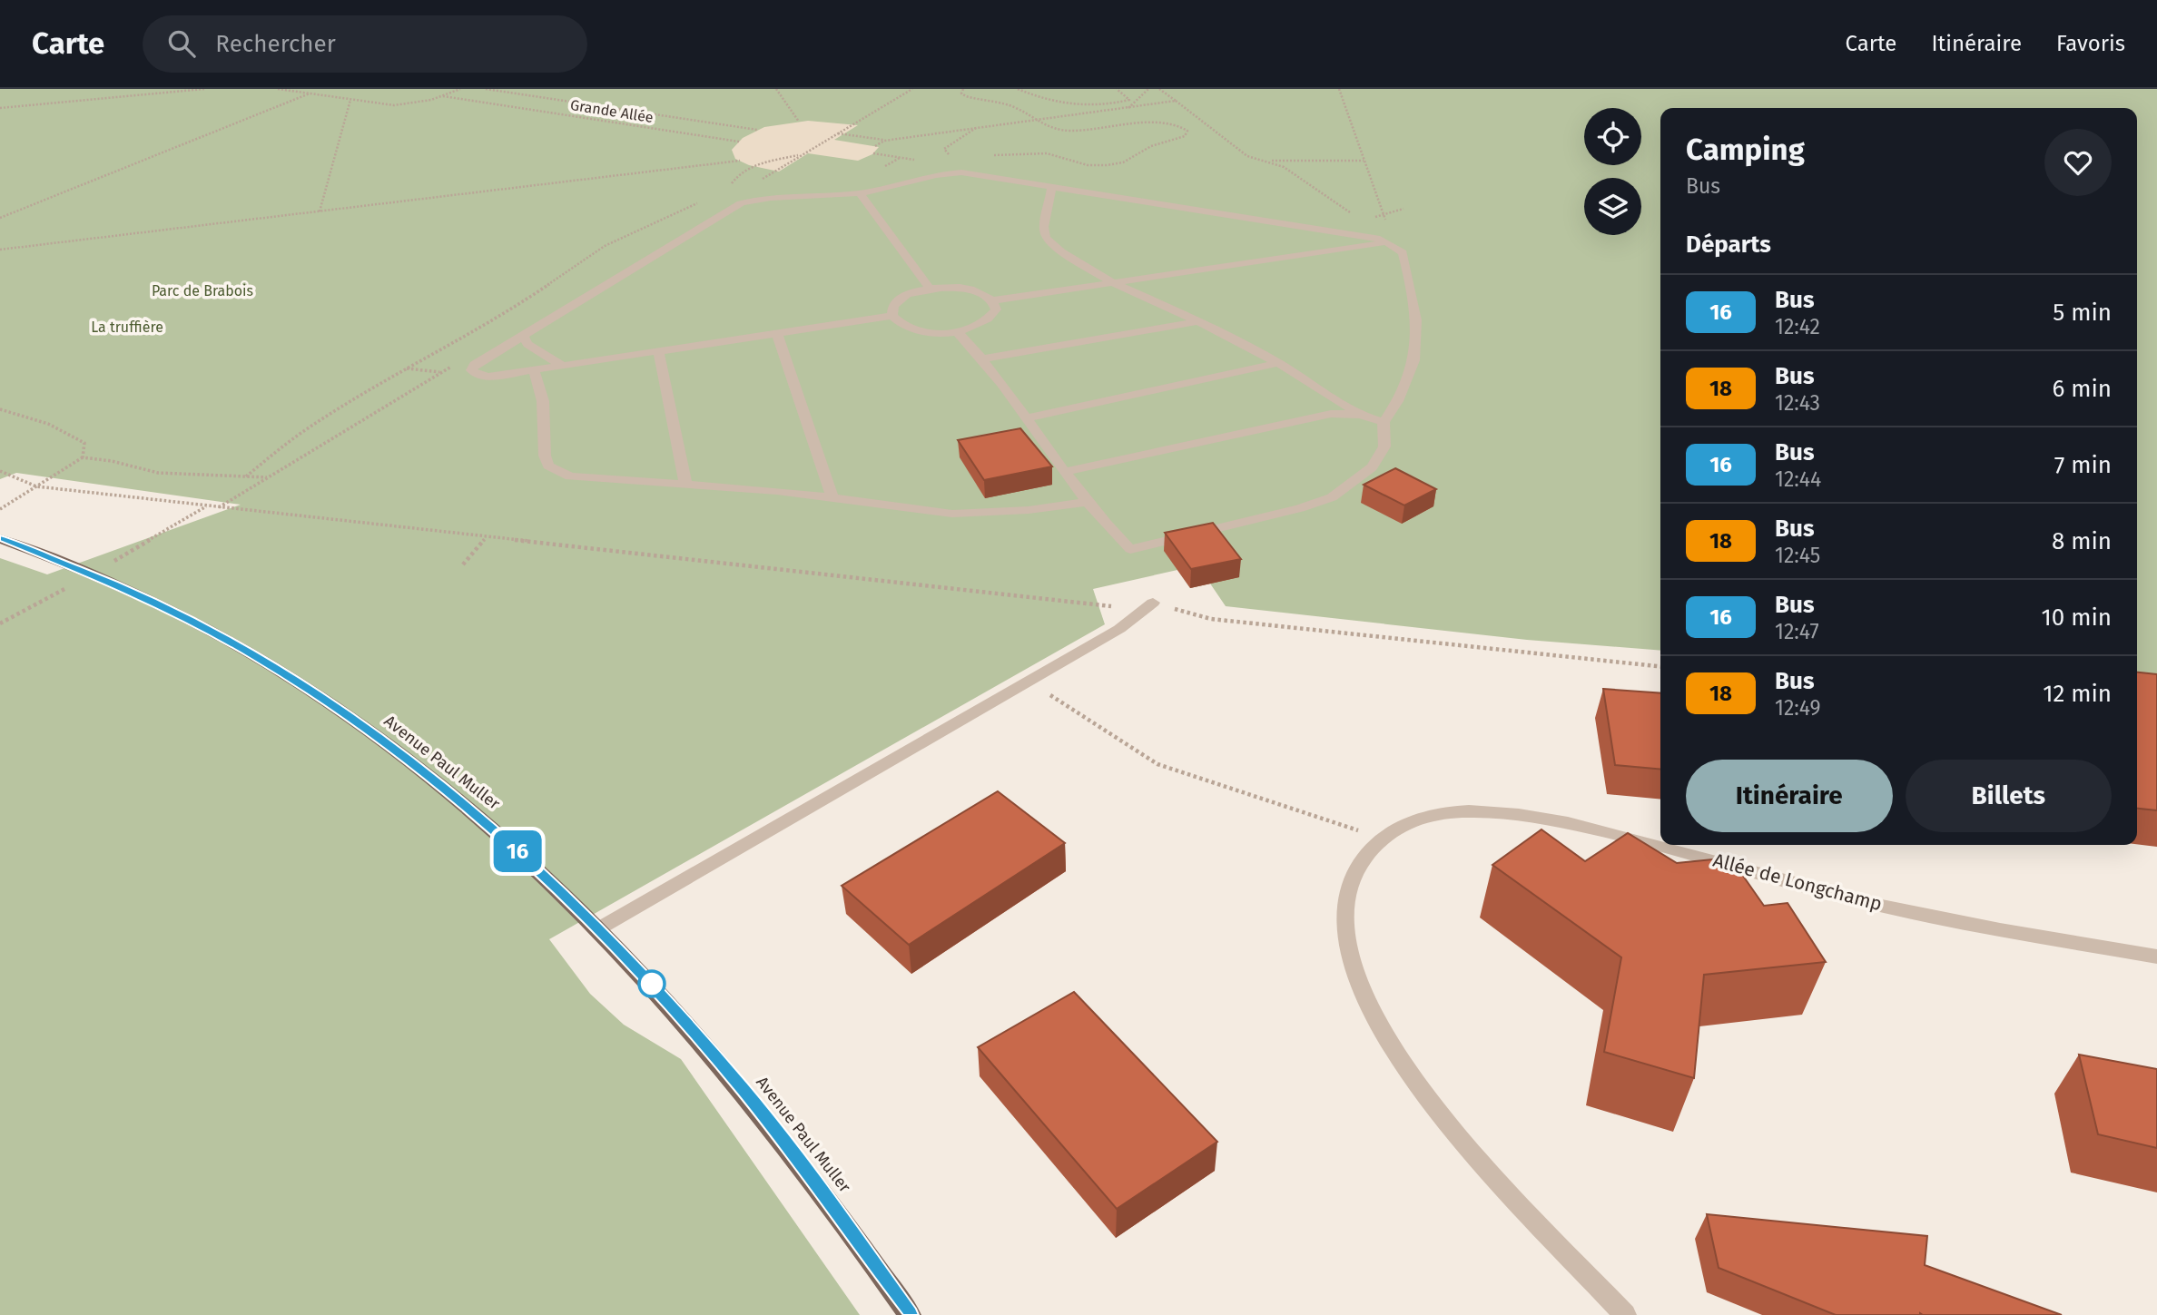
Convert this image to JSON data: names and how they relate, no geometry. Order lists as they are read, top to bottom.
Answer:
{
  "streets": {
    "main road": ["Avenue Paul Muller"],
    "street": ["Allée de Longchamp"],
    "path": ["Grande Allée"]
  },
  "parks": ["Parc de Brabois", "La truffière"],
  "lines": ["bus line 16"],
  "page": {
    "header": "Carte",
    "search": "Rechercher",
    "nav": ["Carte", "Itinéraire", "Favoris"],
    "on_map": "16",
    "heading": [
      ["Camping", "Bus"],
      "Départs"
    ],
    "list": [
      {
        "mark": "16",
        "name": "Bus",
        "note": "12:42",
        "value": "5 min"
      },
      {
        "mark": "18",
        "name": "Bus",
        "note": "12:43",
        "value": "6 min"
      },
      {
        "mark": "16",
        "name": "Bus",
        "note": "12:44",
        "value": "7 min"
      },
      {
        "mark": "18",
        "name": "Bus",
        "note": "12:45",
        "value": "8 min"
      },
      {
        "mark": "16",
        "name": "Bus",
        "note": "12:47",
        "value": "10 min"
      },
      {
        "mark": "18",
        "name": "Bus",
        "note": "12:49",
        "value": "12 min"
      }
    ],
    "buttons": ["Itinéraire", "Billets"]
  }
}
